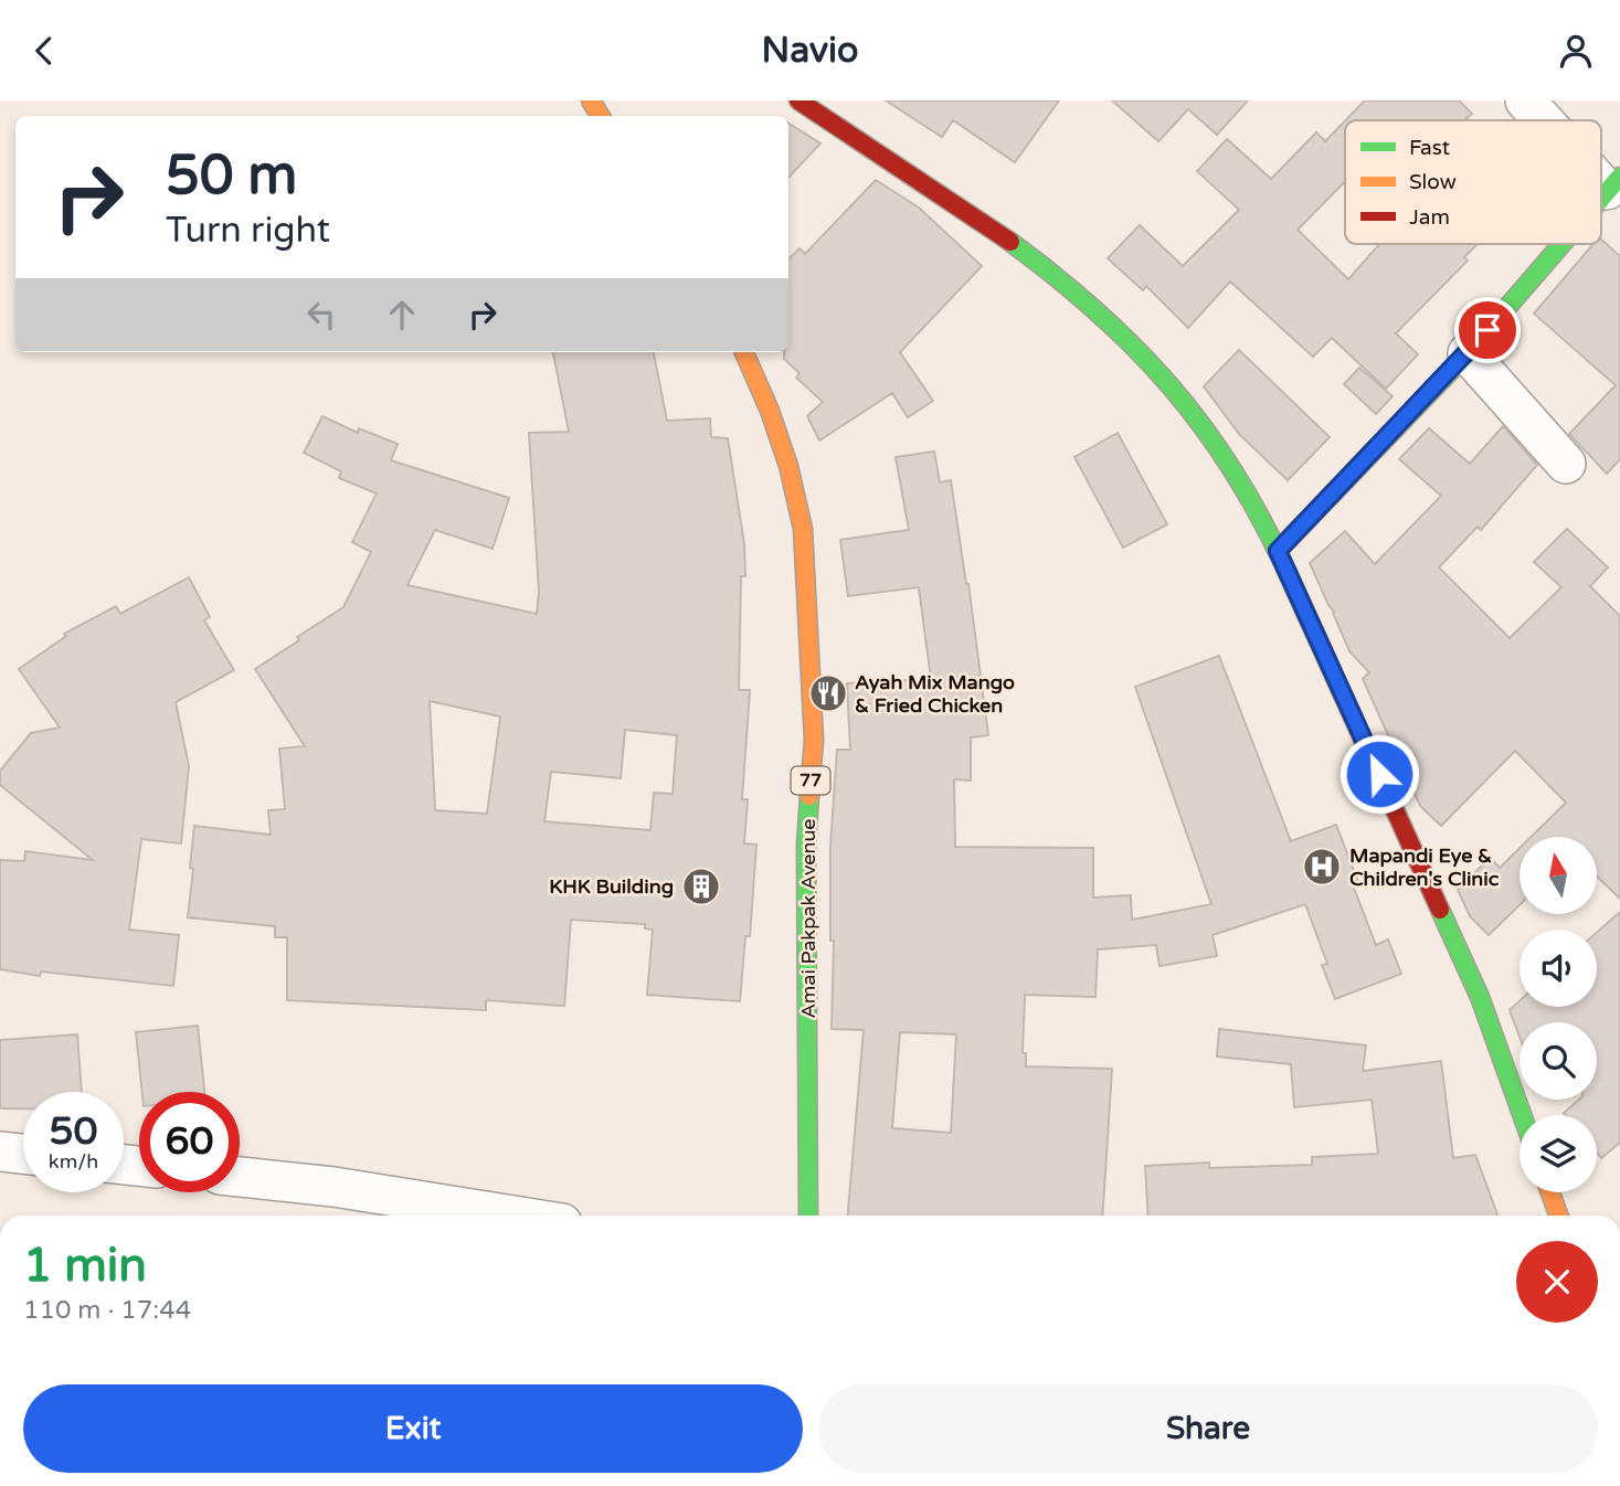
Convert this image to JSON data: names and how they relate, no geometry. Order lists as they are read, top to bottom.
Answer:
{
  "streets": {
    "main road": ["77", "Amai Pakpak Avenue"]
  },
  "places": {
    "restaurant": ["Ayah Mix Mango & Fried Chicken"],
    "hospital": ["Mapandi Eye & Children's Clinic"],
    "building": ["KHK Building"]
  },
  "legend": ["Fast", "Slow", "Jam"],
  "north": "top",
  "page": {
    "header": "Navio",
    "turn": ["50 m", "Turn right"],
    "speed": "50 km/h",
    "limit": "60",
    "heading": ["1 min", "110 m · 17:44"],
    "buttons": ["Exit", "Share"]
  }
}
